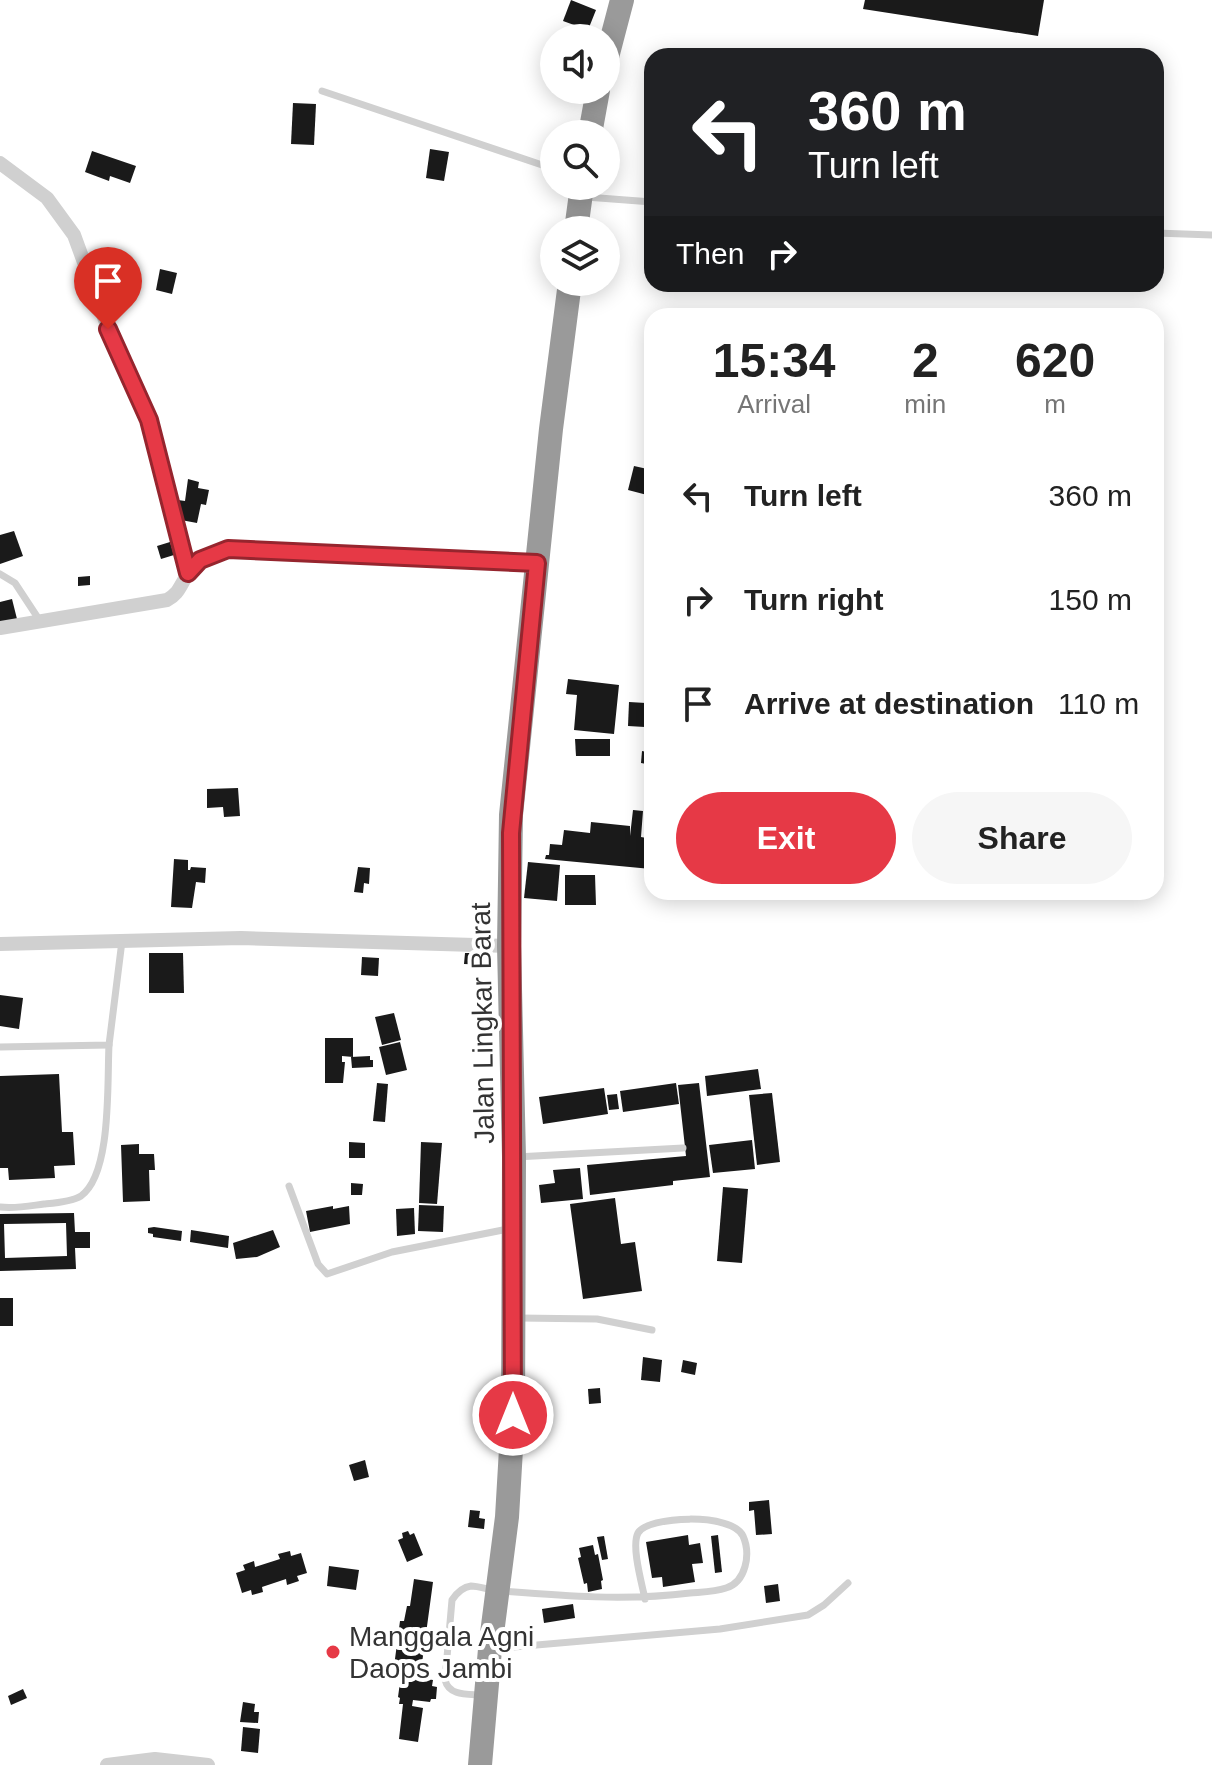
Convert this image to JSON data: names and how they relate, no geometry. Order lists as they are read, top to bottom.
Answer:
{
  "streets": {
    "highway": ["Jalan Lingkar Barat"]
  },
  "places": ["Manggala Agni Daops Jambi"],
  "page": {
    "turn": ["360 m", "Turn left"],
    "then": "Then",
    "eta": [
      "15:34",
      "Arrival",
      "2",
      "min",
      "620",
      "m"
    ],
    "list": [
      {
        "name": "Turn left",
        "value": "360 m"
      },
      {
        "name": "Turn right",
        "value": "150 m"
      },
      {
        "name": "Arrive at destination",
        "value": "110 m"
      }
    ],
    "buttons": ["Exit", "Share"]
  }
}
